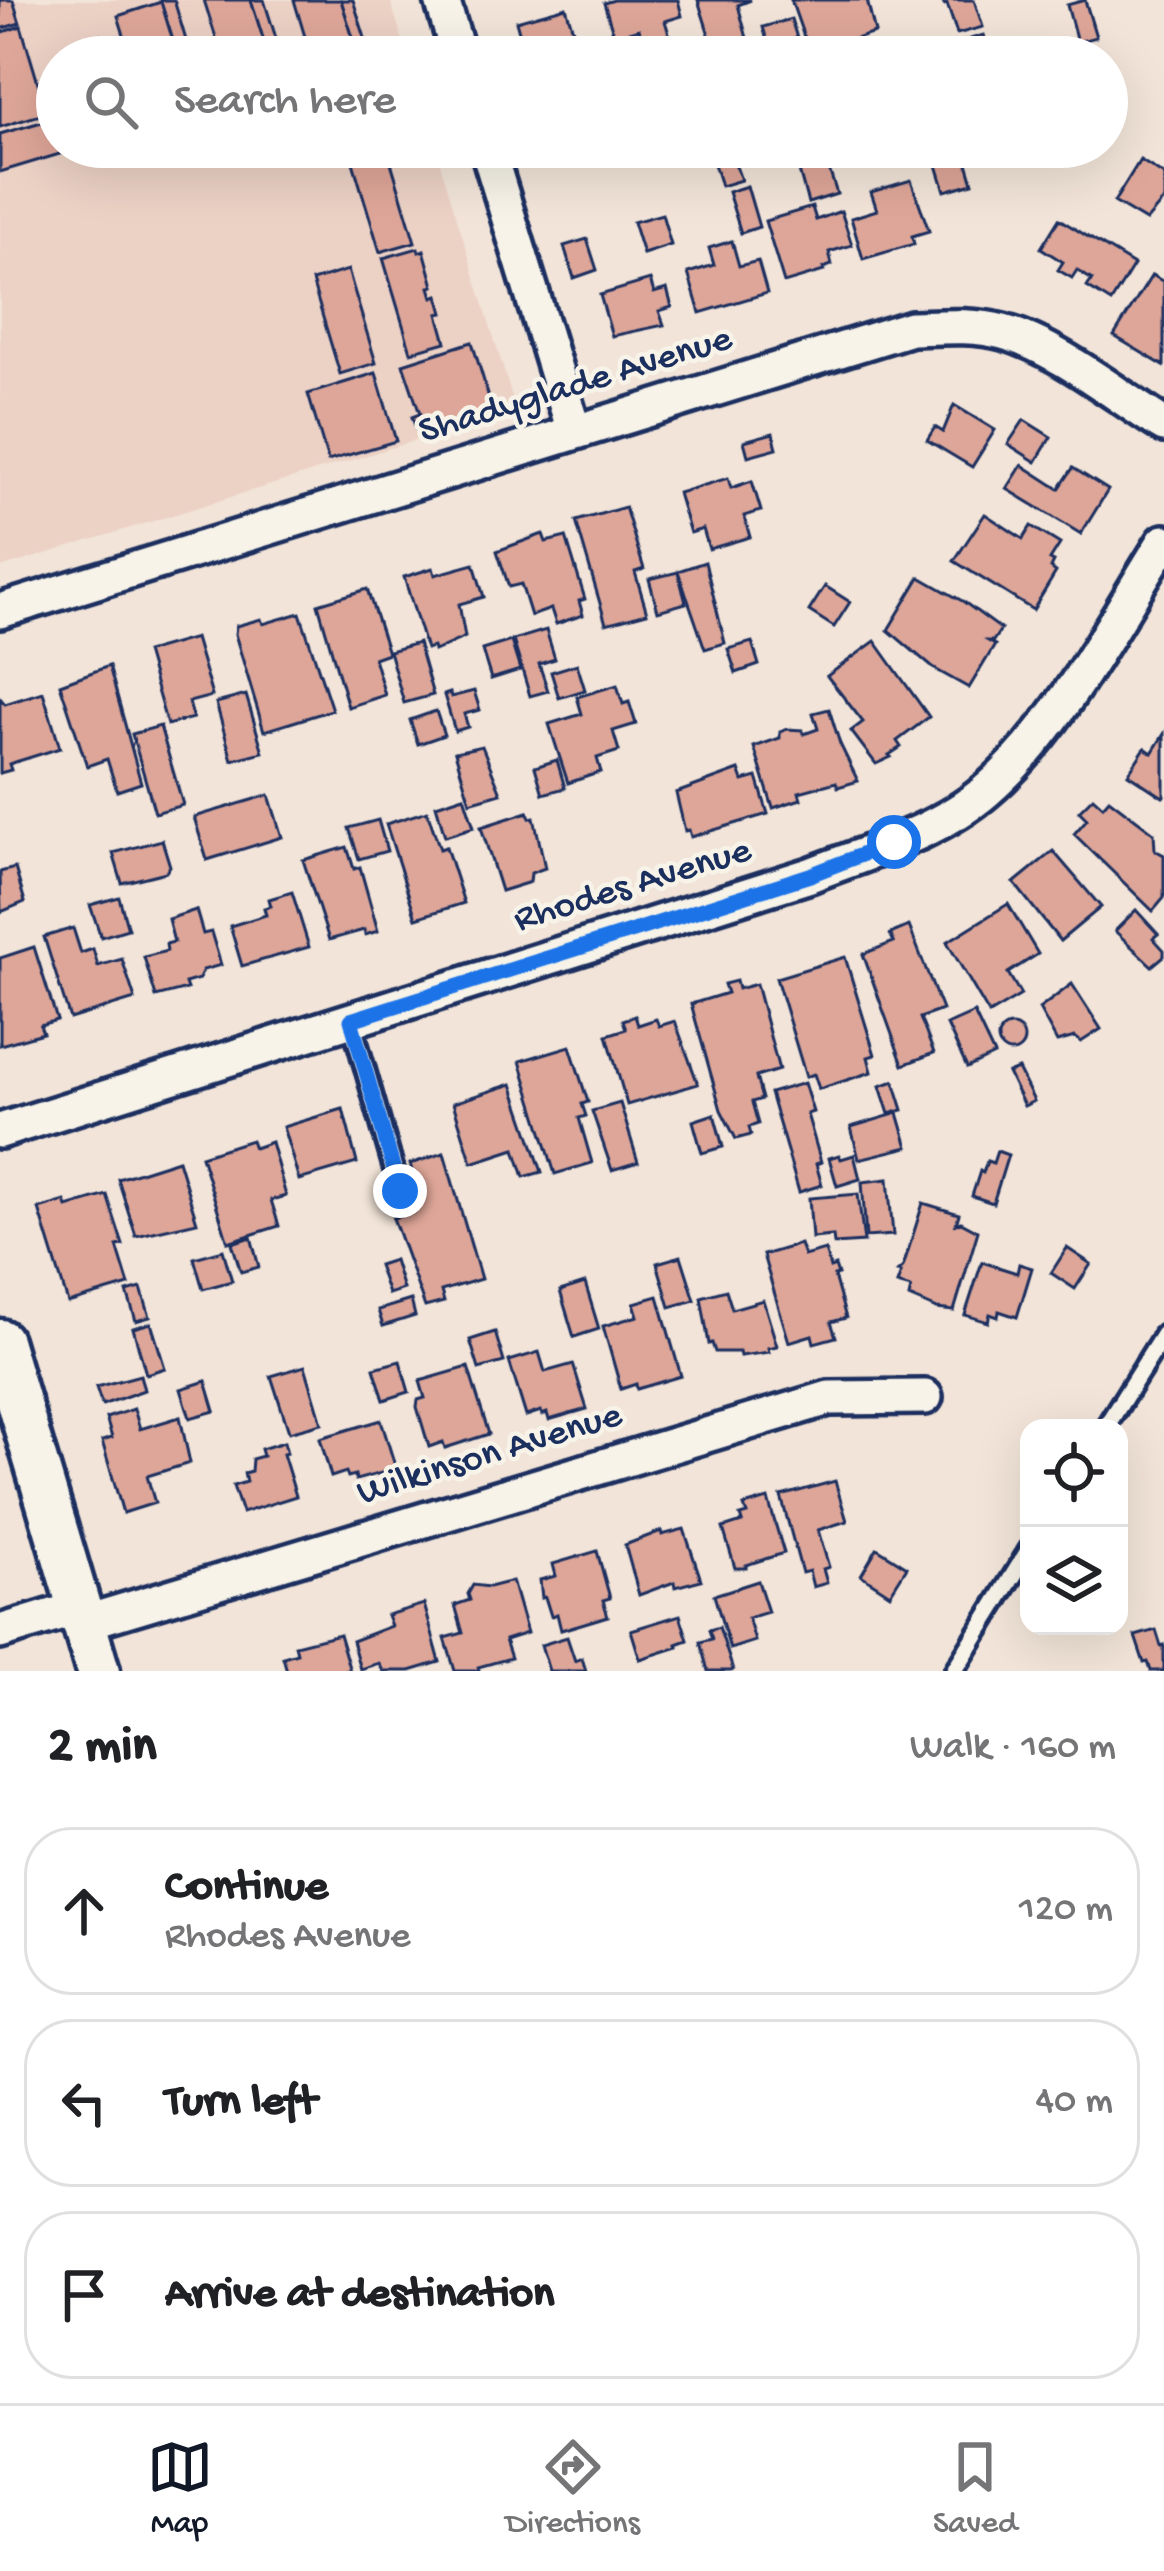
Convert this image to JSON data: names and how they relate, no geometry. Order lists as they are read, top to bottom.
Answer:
{
  "streets": {
    "street": ["Shadyglade Avenue", "Rhodes Avenue", "Wilkinson Avenue"]
  },
  "page": {
    "search": "Search here",
    "heading": ["2 min", "Walk · 160 m"],
    "list": [
      ["Continue", "Rhodes Avenue", "120 m"],
      ["Turn left", "40 m"],
      "Arrive at destination"
    ],
    "nav": ["Map", "Directions", "Saved"]
  }
}
